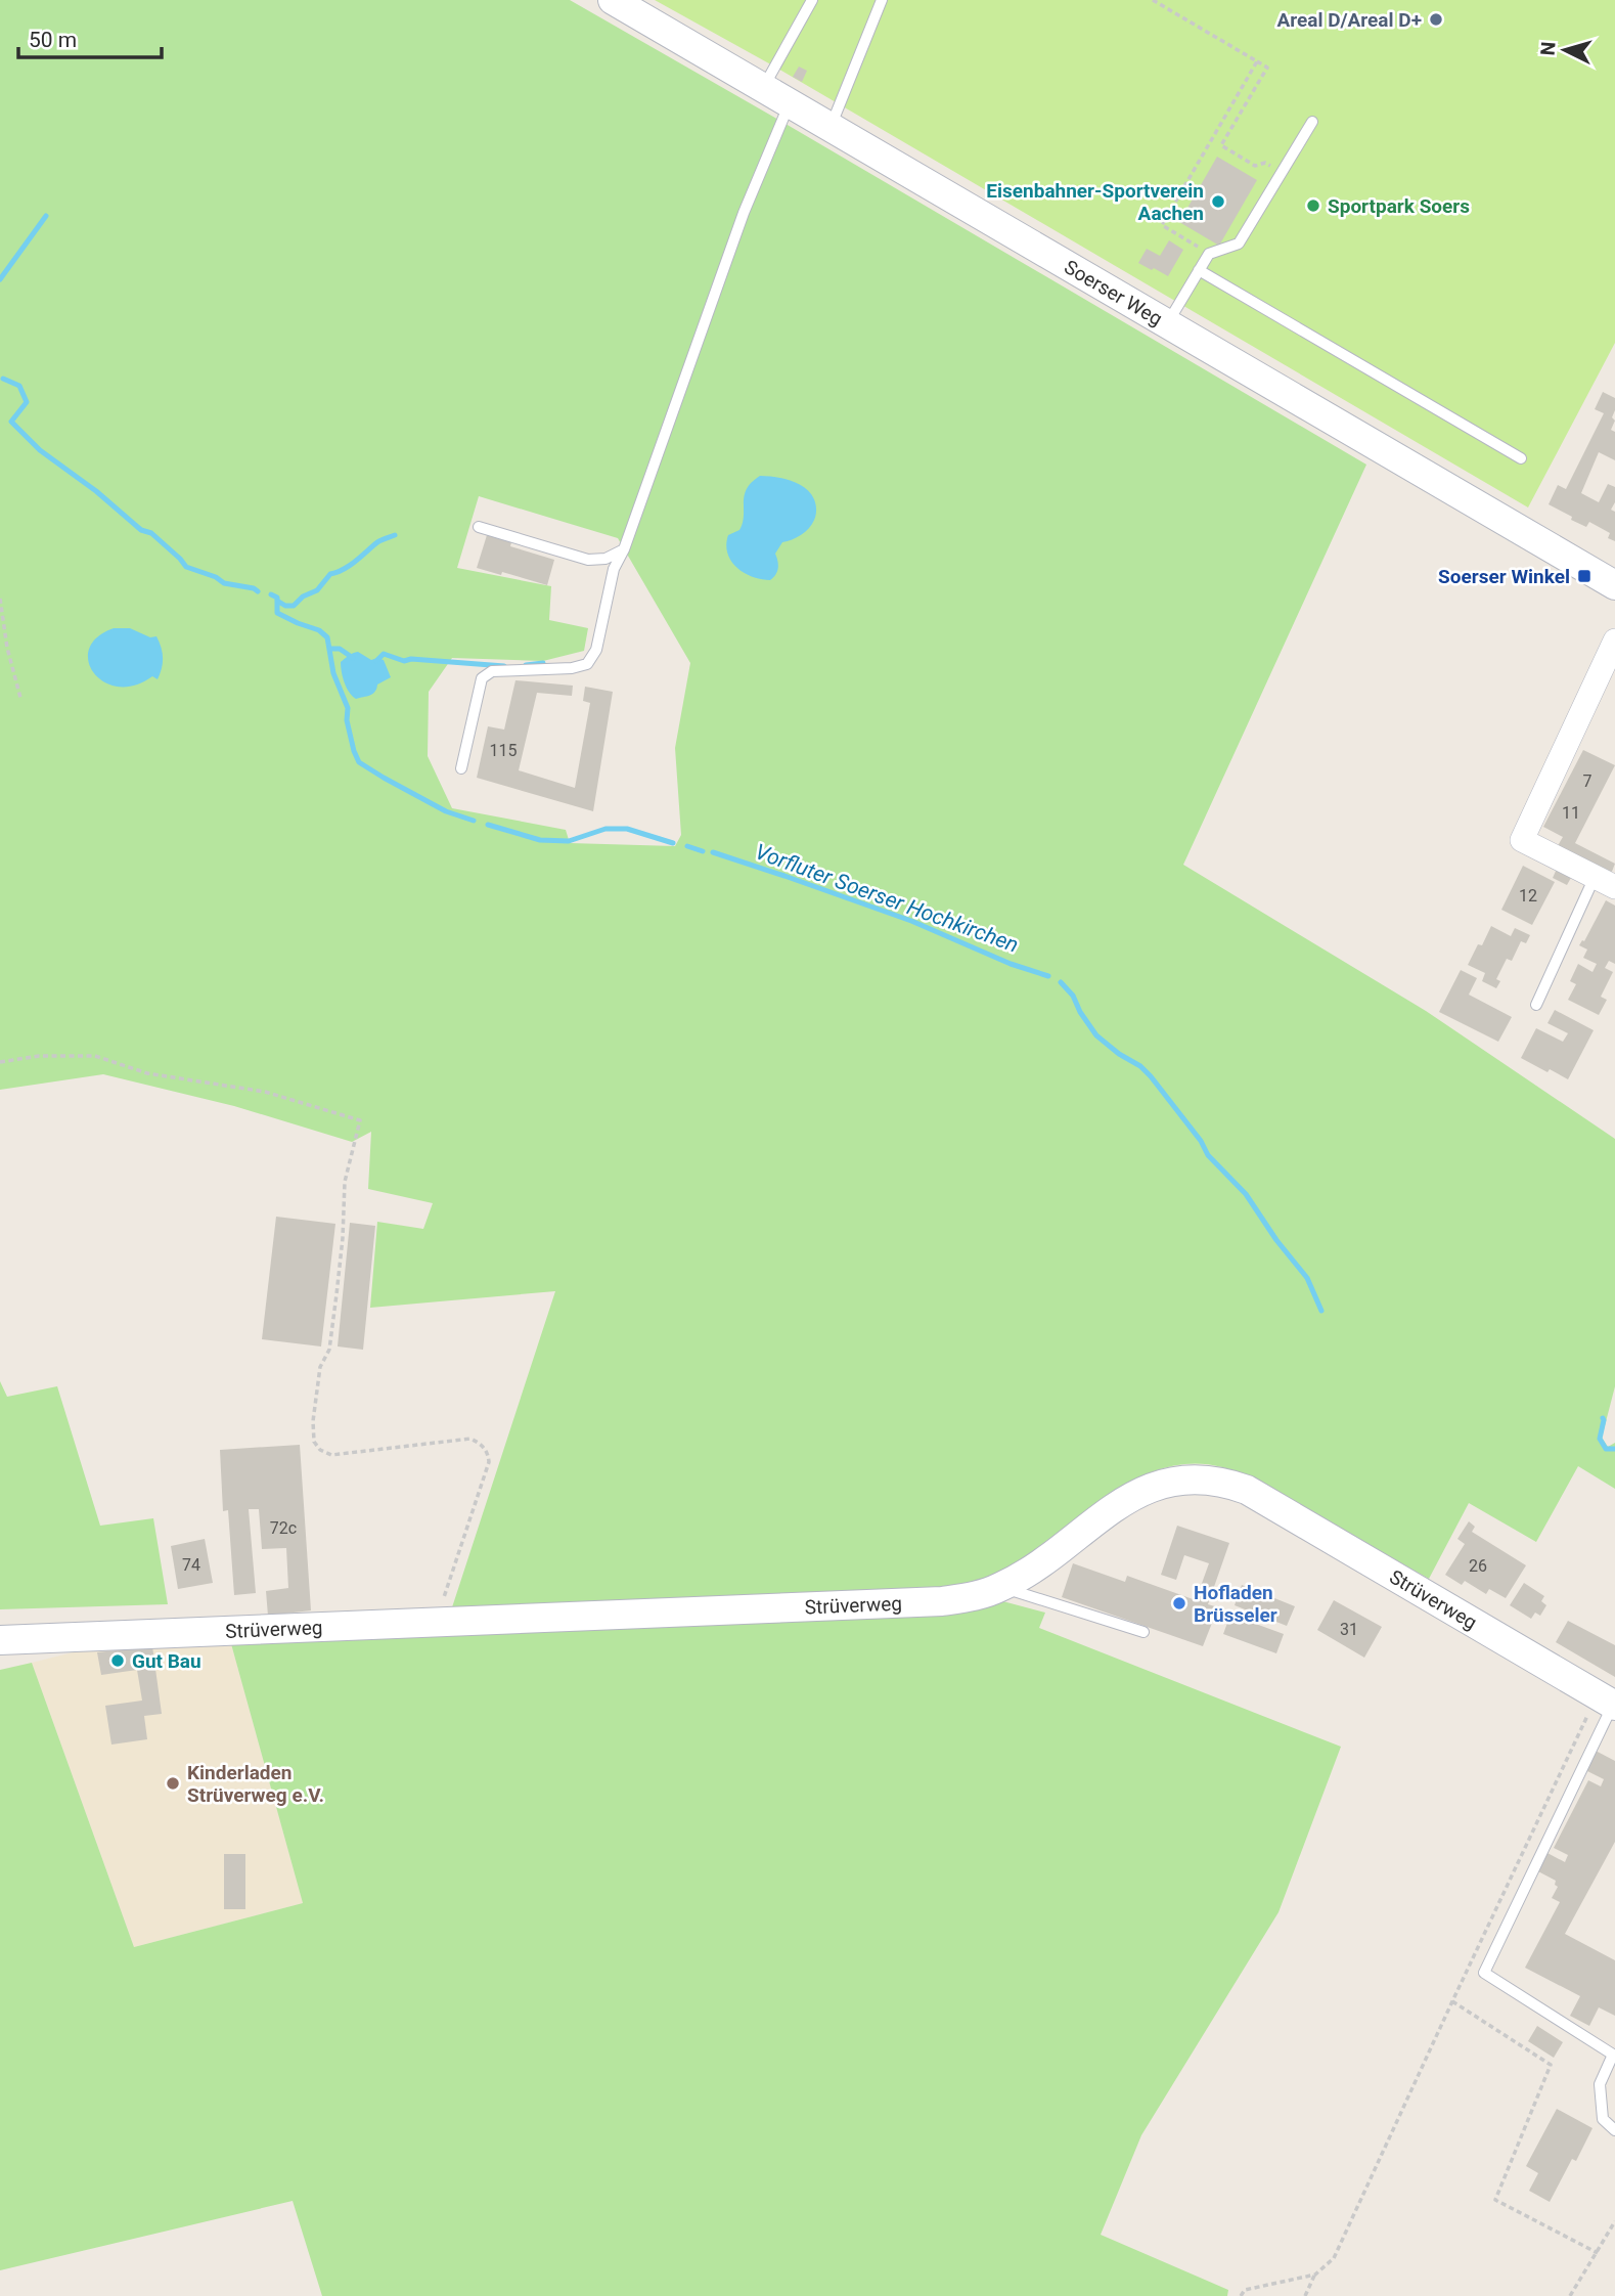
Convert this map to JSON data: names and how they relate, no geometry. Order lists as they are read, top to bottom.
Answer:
{
  "streets": {
    "street": ["Soerser Weg", "Strüverweg"]
  },
  "water": ["Vorfluter Soerser Hochkirchen"],
  "places": {
    "other": [
      "Areal D/Areal D+",
      "Eisenbahner-Sportverein Aachen",
      "Sportpark Soers",
      "Hofladen Brüsseler",
      "Gut Bau",
      "Kinderladen Strüverweg e.V."
    ],
    "transit": ["Soerser Winkel"]
  },
  "house_numbers": [
    "115",
    "7",
    "11",
    "12",
    "72c",
    "74",
    "26",
    "31"
  ],
  "scale_bar": "50 m",
  "north": "left"
}
